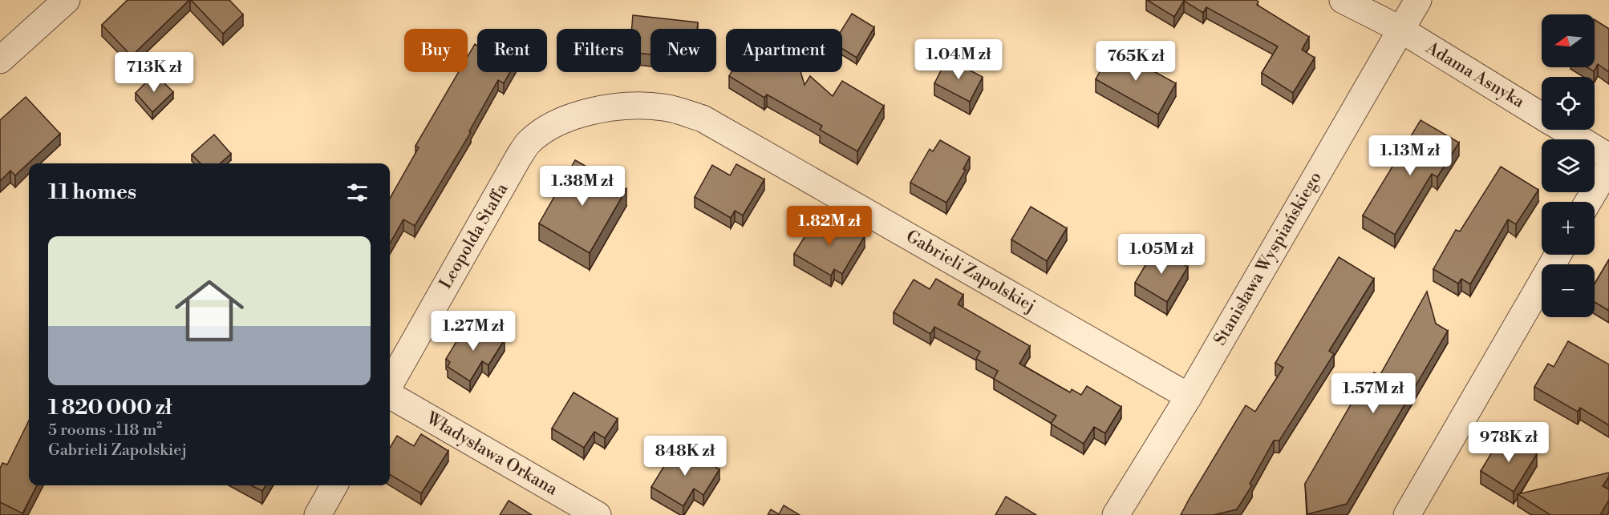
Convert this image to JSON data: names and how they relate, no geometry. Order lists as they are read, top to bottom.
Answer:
{
  "streets": {
    "street": [
      "Adama Asnyka",
      "Leopolda Staffa",
      "Stanisława Wyspiańskiego",
      "Gabrieli Zapolskiej",
      "Władysława Orkana"
    ]
  },
  "crossings": [
    ["Adama Asnyka", "Stanisława Wyspiańskiego"],
    ["Leopolda Staffa", "Gabrieli Zapolskiej"],
    ["Stanisława Wyspiańskiego", "Gabrieli Zapolskiej"]
  ],
  "north": "left",
  "page": {
    "map_buttons": ["+", "−"],
    "chip": [
      "Buy",
      "Rent",
      "Filters",
      "New",
      "Apartment"
    ],
    "price": [
      "1.04M zł",
      "765K zł",
      "713K zł",
      "1.13M zł",
      "1.38M zł",
      "1.82M zł",
      "1.05M zł",
      "1.27M zł",
      "1.57M zł",
      "978K zł",
      "848K zł"
    ],
    "heading": "11 homes",
    "list": [
      {
        "name": "1 820 000 zł",
        "note": "5 rooms · 118 m² · Gabrieli Zapolskiej"
      }
    ]
  }
}
